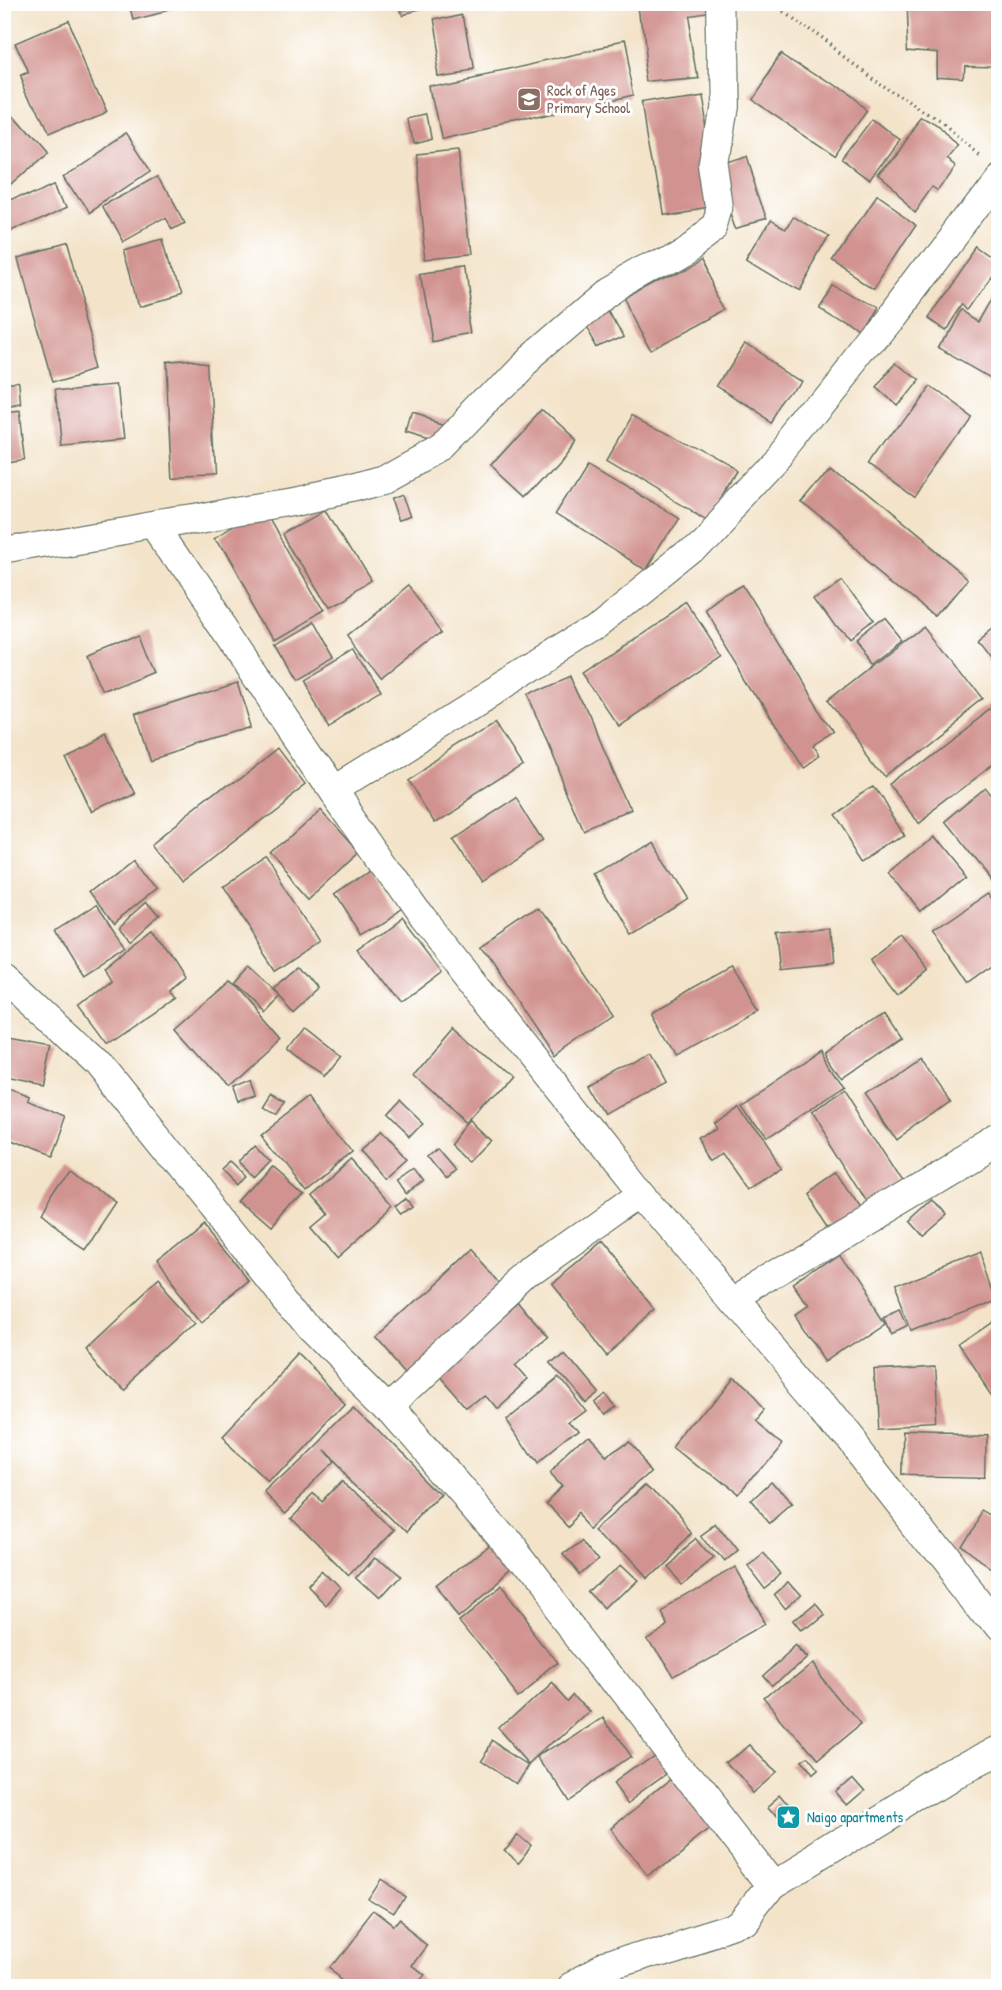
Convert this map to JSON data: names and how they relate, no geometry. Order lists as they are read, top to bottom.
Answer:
{
  "places": {
    "school or university": ["Rock of Ages Primary School"],
    "place": ["Naigo apartments"]
  }
}
